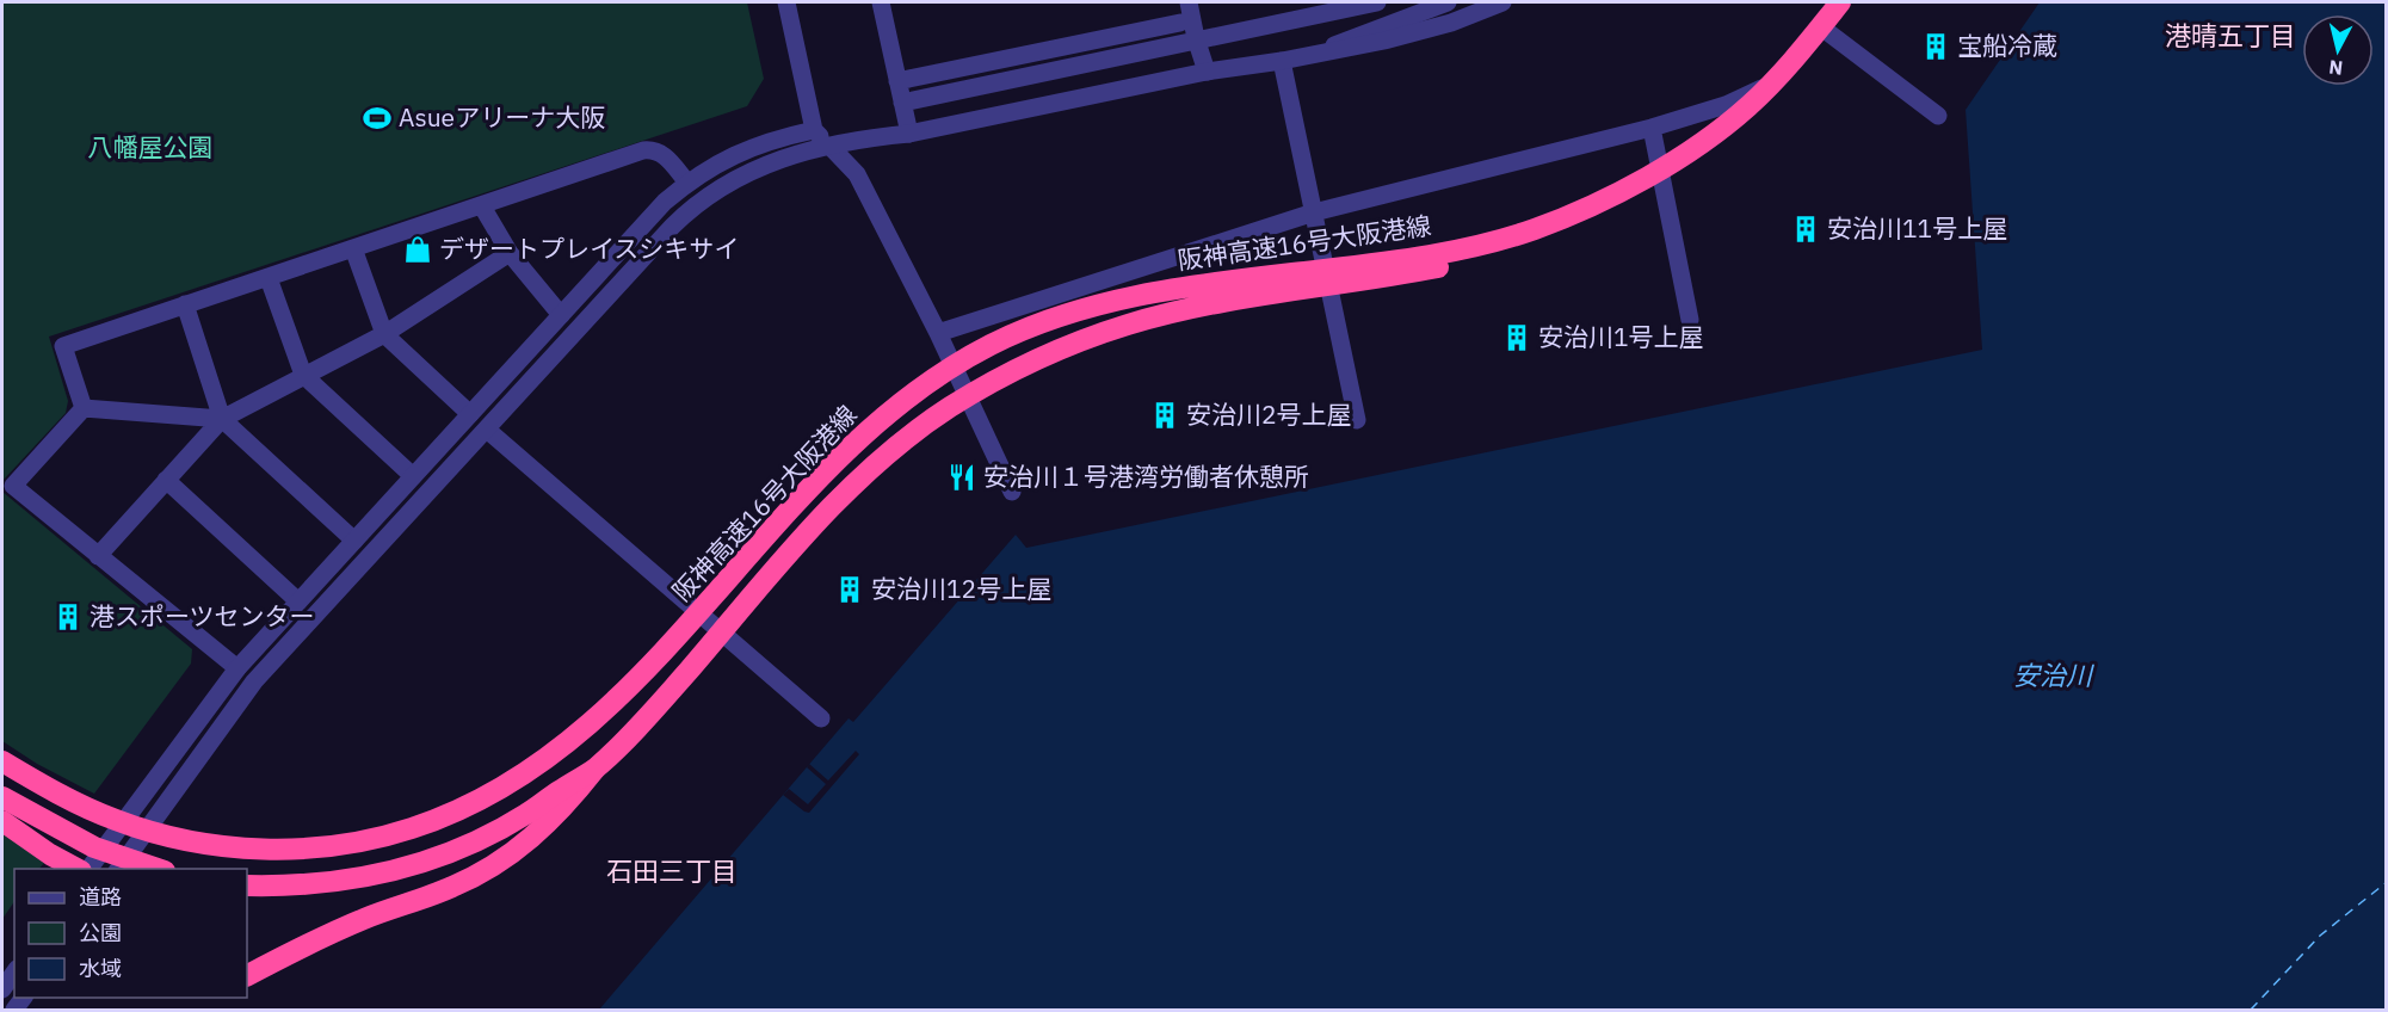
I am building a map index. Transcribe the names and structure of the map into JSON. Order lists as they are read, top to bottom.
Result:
{
  "streets": {
    "highway": ["阪神高速16号大阪港線"]
  },
  "districts": ["港晴五丁目", "石田三丁目"],
  "water": ["安治川"],
  "parks": ["八幡屋公園"],
  "places": {
    "building": [
      "宝船冷蔵",
      "安治川11号上屋",
      "安治川1号上屋",
      "安治川2号上屋",
      "安治川12号上屋",
      "港スポーツセンター"
    ],
    "sports": ["Asueアリーナ大阪"],
    "shop": ["デザートプレイスシキサイ"],
    "restaurant": ["安治川１号港湾労働者休憩所"]
  },
  "legend": ["道路", "公園", "水域"],
  "north": "bottom"
}
